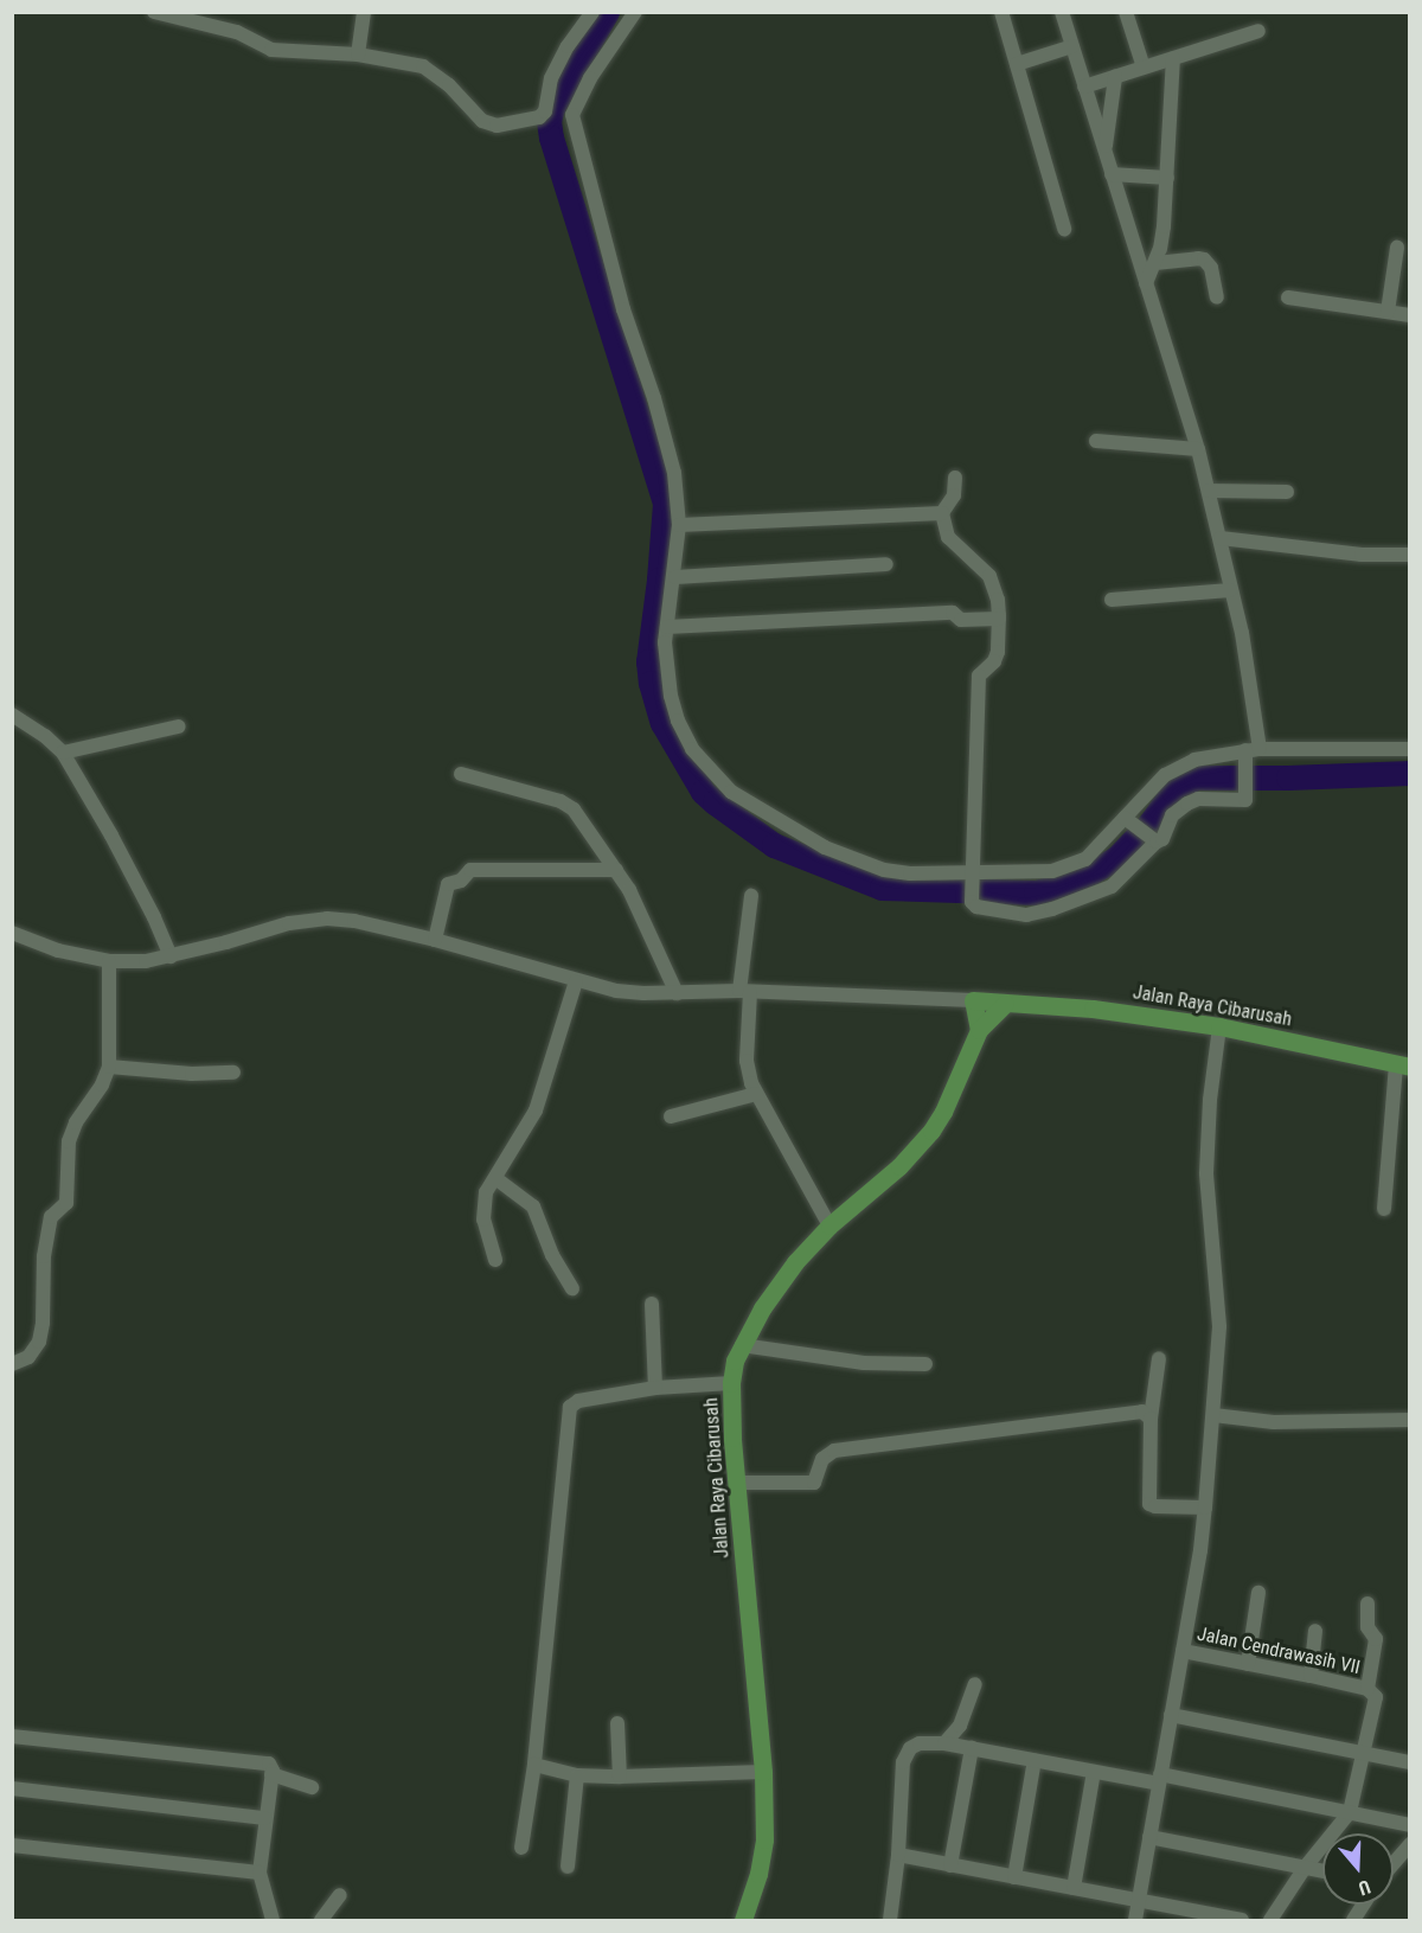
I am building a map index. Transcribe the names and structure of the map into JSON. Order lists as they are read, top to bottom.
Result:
{
  "streets": {
    "main road": ["Jalan Raya Cibarusah"],
    "street": ["Jalan Cendrawasih VII"]
  },
  "north": "bottom"
}
